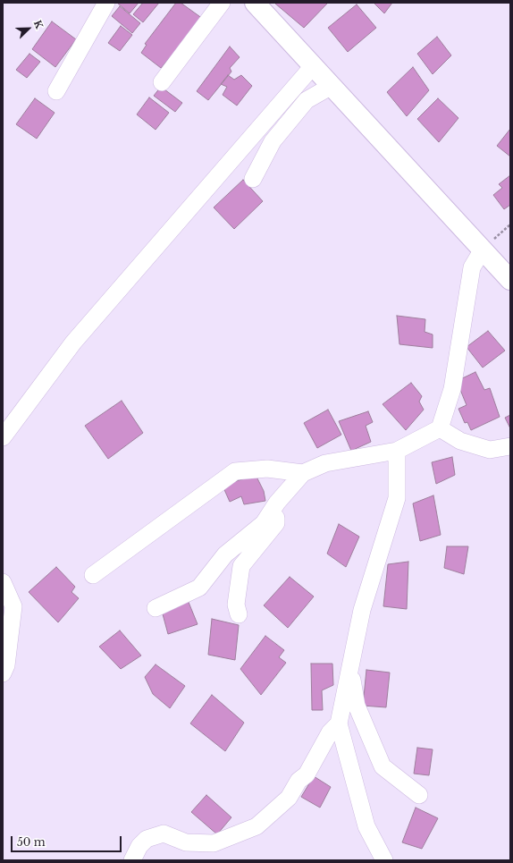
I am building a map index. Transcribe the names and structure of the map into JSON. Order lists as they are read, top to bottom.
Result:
{
  "scale_bar": "50 m",
  "north": "top right"
}
